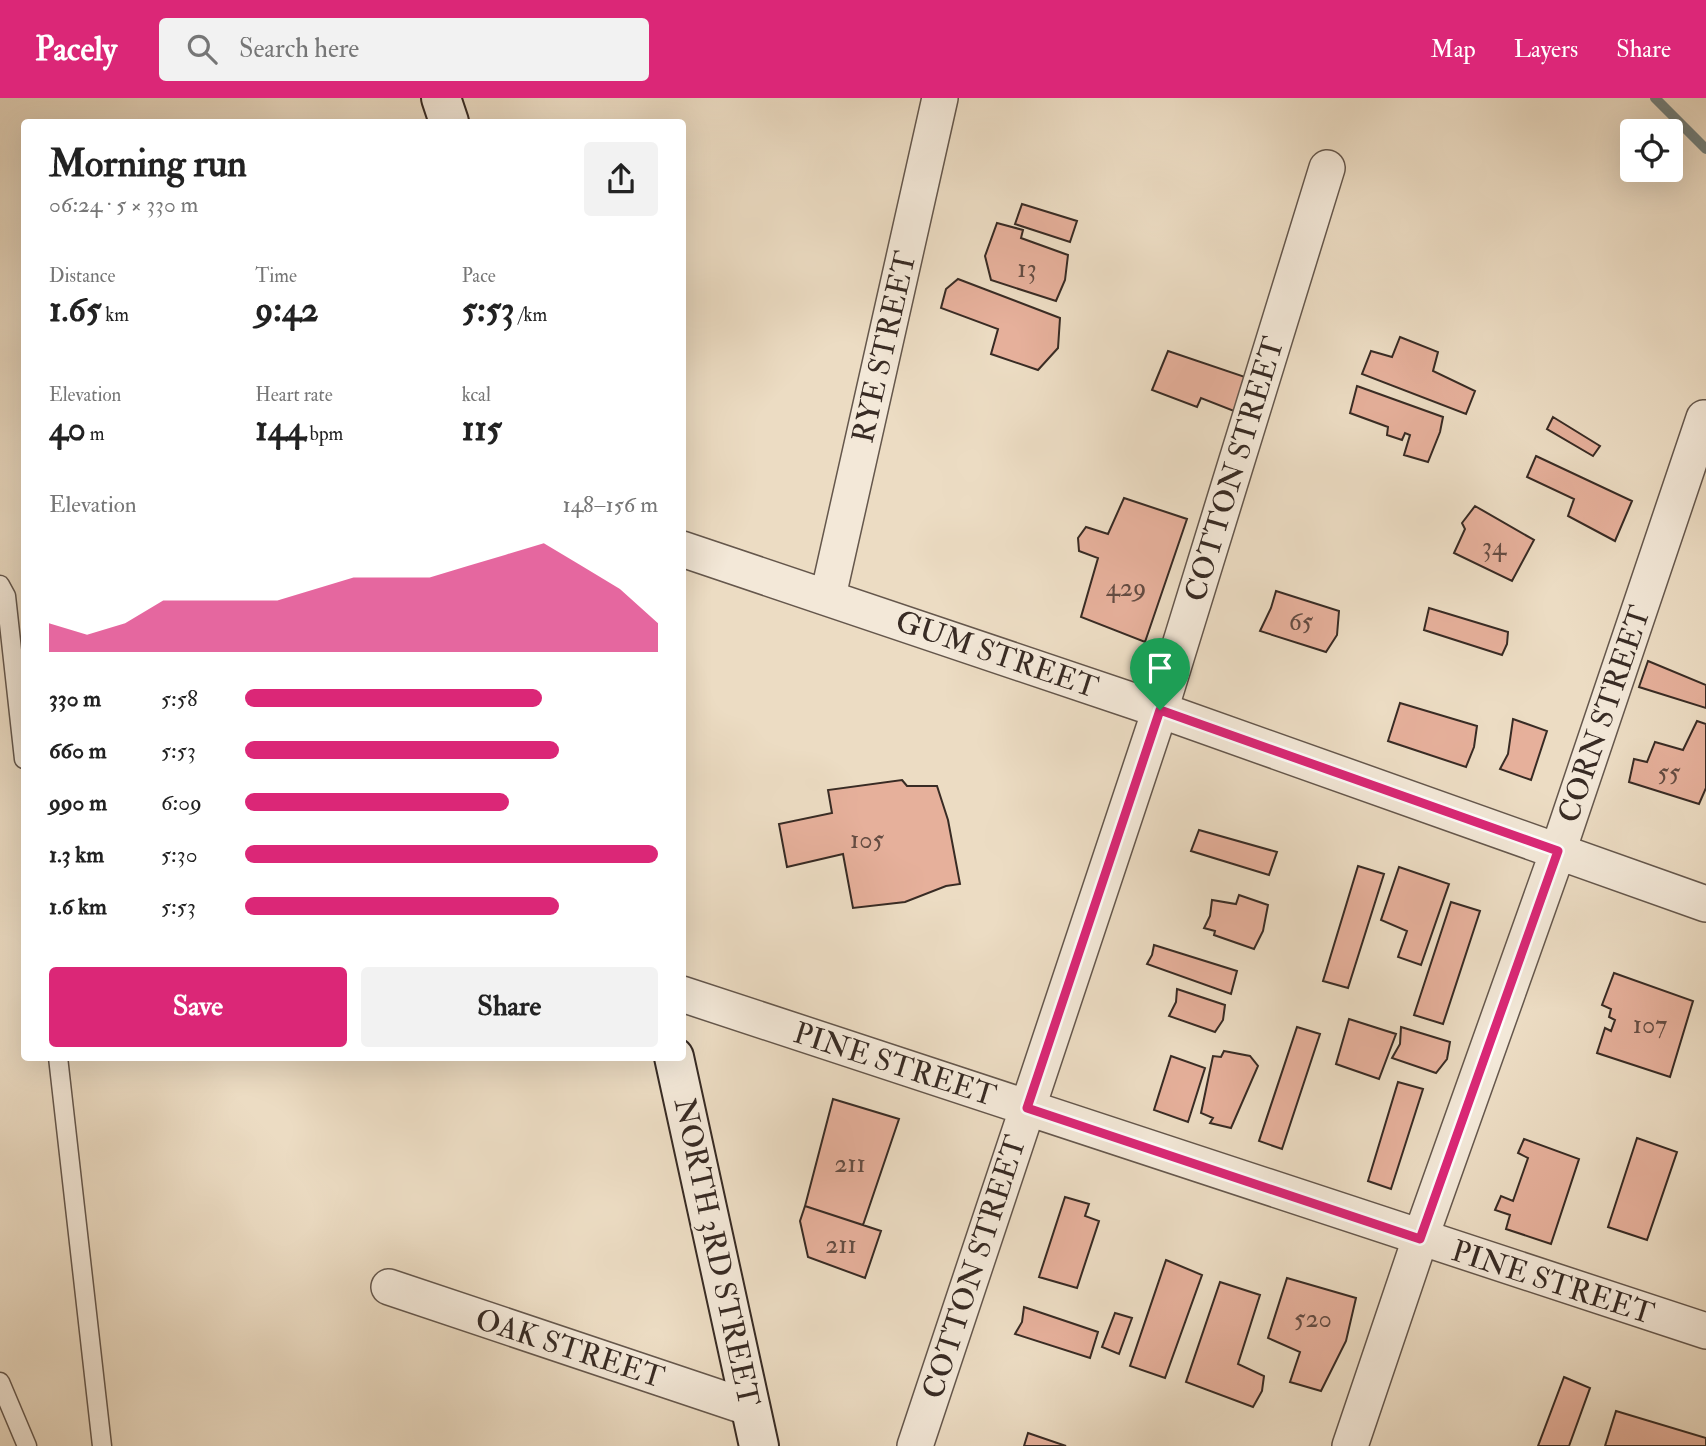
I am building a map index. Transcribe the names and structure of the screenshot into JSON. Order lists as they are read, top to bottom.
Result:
{
  "streets": {
    "main road": ["NORTH 3RD STREET"],
    "street": [
      "RYE STREET",
      "COTTON STREET",
      "GUM STREET",
      "CORN STREET",
      "PINE STREET",
      "OAK STREET"
    ]
  },
  "crossings": [
    ["RYE STREET", "GUM STREET"],
    ["COTTON STREET", "GUM STREET"],
    ["COTTON STREET", "PINE STREET"],
    ["GUM STREET", "CORN STREET"],
    ["CORN STREET", "PINE STREET"],
    ["NORTH 3RD STREET", "OAK STREET"]
  ],
  "house_numbers": [
    "13",
    "34",
    "429",
    "65",
    "55",
    "105",
    "107",
    "211",
    "211",
    "520"
  ],
  "page": {
    "header": "Pacely",
    "search": "Search here",
    "nav": ["Map", "Layers", "Share"],
    "heading": ["Morning run", "06:24 · 5 × 330 m"],
    "stats": [
      ["Distance", "1.65 km"],
      ["Time", "9:42"],
      ["Pace", "5:53 /km"],
      ["Elevation", "40 m"],
      ["Heart rate", "144 bpm"],
      ["kcal", "115"]
    ],
    "chart": ["Elevation", "148–156 m"],
    "list": [
      {
        "name": "330 m",
        "note": "5:58"
      },
      {
        "name": "660 m",
        "note": "5:53"
      },
      {
        "name": "990 m",
        "note": "6:09"
      },
      {
        "name": "1.3 km",
        "note": "5:30"
      },
      {
        "name": "1.6 km",
        "note": "5:53"
      }
    ],
    "buttons": ["Save", "Share"]
  }
}
